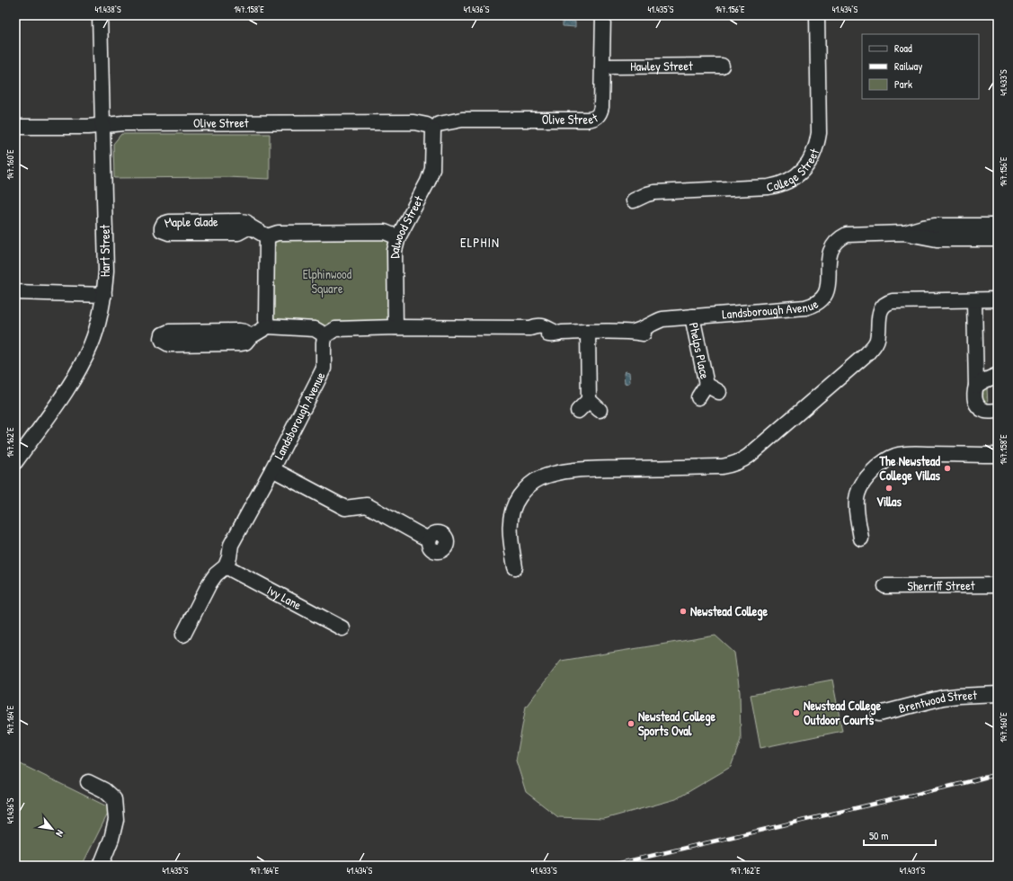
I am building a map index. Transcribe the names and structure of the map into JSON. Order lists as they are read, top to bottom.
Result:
{
  "streets": {
    "street": [
      "Hawley Street",
      "Olive Street",
      "College Street",
      "Maple Glade",
      "Dalwood Street",
      "Hart Street",
      "Landsborough Avenue",
      "Phelps Place",
      "Sherriff Street",
      "Ivy Lane",
      "Brentwood Street"
    ]
  },
  "crossings": [
    ["Hawley Street", "Olive Street"],
    ["Olive Street", "Dalwood Street"],
    ["Olive Street", "Hart Street"],
    ["Dalwood Street", "Landsborough Avenue"],
    ["Landsborough Avenue", "Phelps Place"],
    ["Landsborough Avenue", "Ivy Lane"]
  ],
  "districts": ["ELPHIN"],
  "parks": ["Elphinwood Square"],
  "places": [
    "The Newstead College Villas",
    "Villas",
    "Newstead College",
    "Newstead College Outdoor Courts",
    "Newstead College Sports Oval"
  ],
  "legend": ["Road", "Railway", "Park"],
  "scale_bar": "50 m",
  "north": "bottom right",
  "coordinates": [
    "41.438°S",
    "147.158°E",
    "41.436°S",
    "41.435°S",
    "147.156°E",
    "41.434°S",
    "41.433°S",
    "147.160°E",
    "147.162°E",
    "147.164°E",
    "41.431°S"
  ]
}
